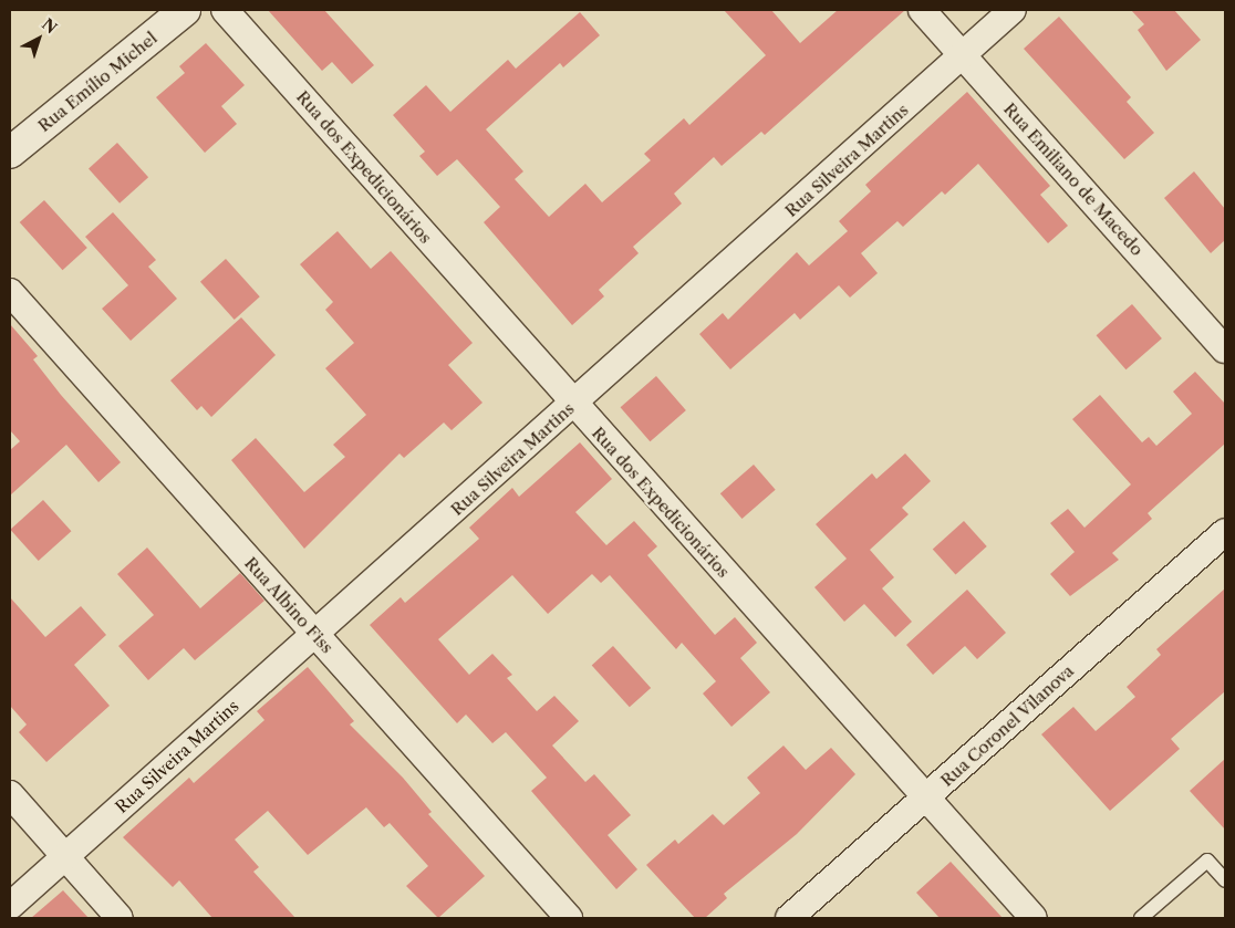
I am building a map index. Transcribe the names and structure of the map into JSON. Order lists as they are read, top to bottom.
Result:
{
  "streets": {
    "street": [
      "Rua Emílio Michel",
      "Rua Silveira Martins",
      "Rua dos Expedicionários",
      "Rua Emiliano de Macedo",
      "Rua Albino Fiss",
      "Rua Coronel Vilanova"
    ]
  },
  "crossings": [
    ["Rua Silveira Martins", "Rua dos Expedicionários"],
    ["Rua Silveira Martins", "Rua Emiliano de Macedo"],
    ["Rua Silveira Martins", "Rua Albino Fiss"],
    ["Rua dos Expedicionários", "Rua Coronel Vilanova"]
  ],
  "north": "top right"
}
